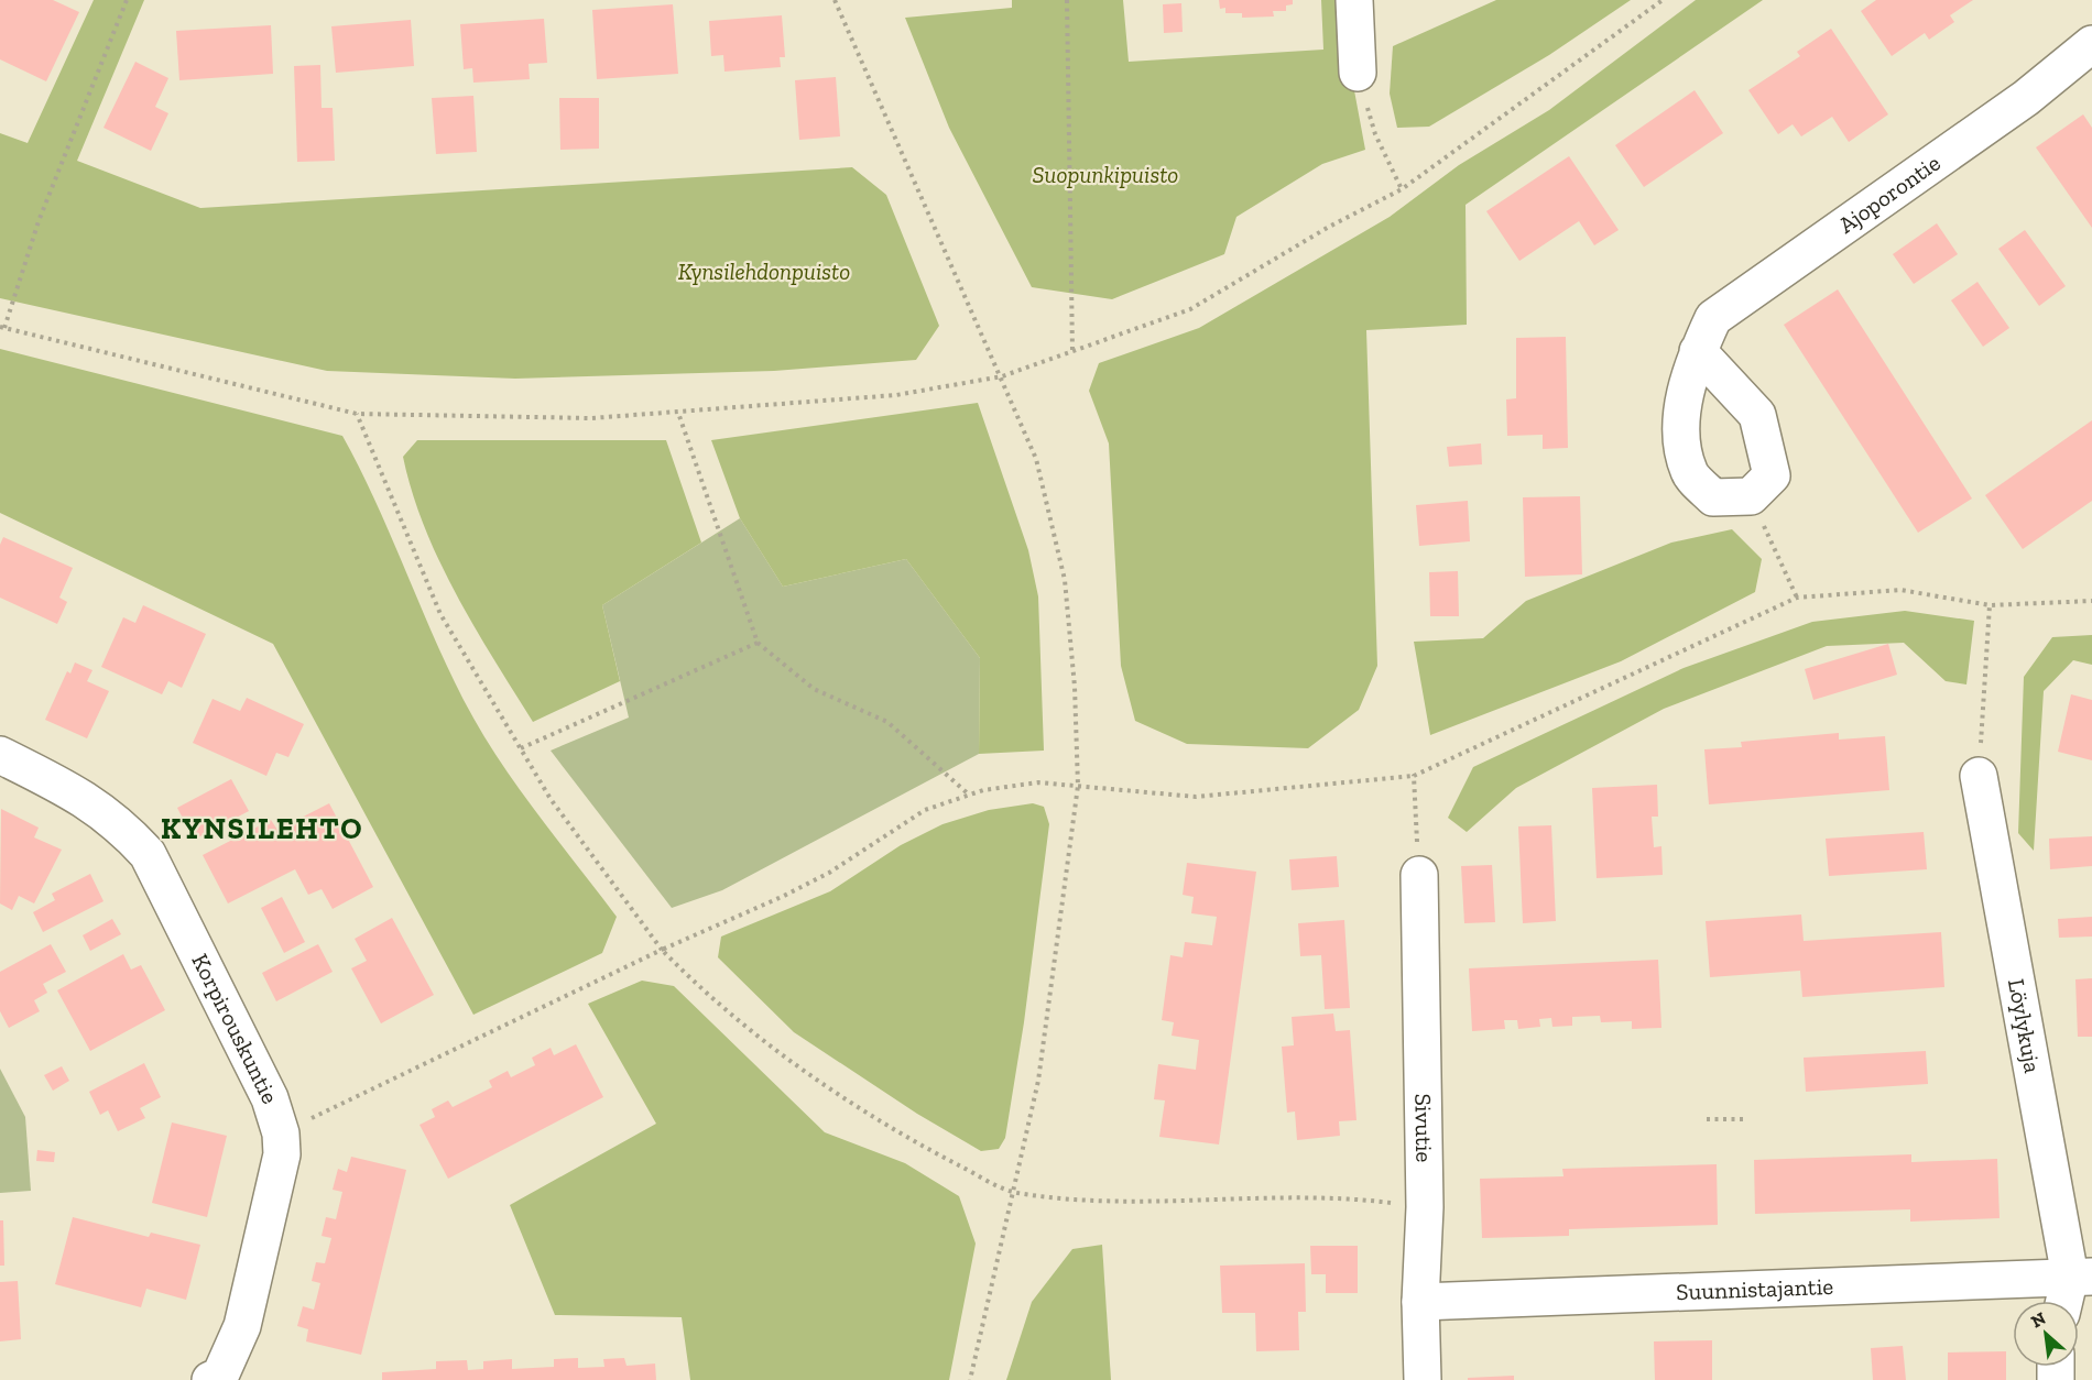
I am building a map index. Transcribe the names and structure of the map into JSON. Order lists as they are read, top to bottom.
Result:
{
  "streets": {
    "street": [
      "Ajoporontie",
      "Löylykuja",
      "Korpirouskuntie",
      "Sivutie",
      "Suunnistajantie"
    ]
  },
  "crossings": [
    ["Löylykuja", "Suunnistajantie"],
    ["Sivutie", "Suunnistajantie"]
  ],
  "districts": ["KYNSILEHTO"],
  "parks": ["Suopunkipuisto", "Kynsilehdonpuisto"],
  "north": "top left"
}
